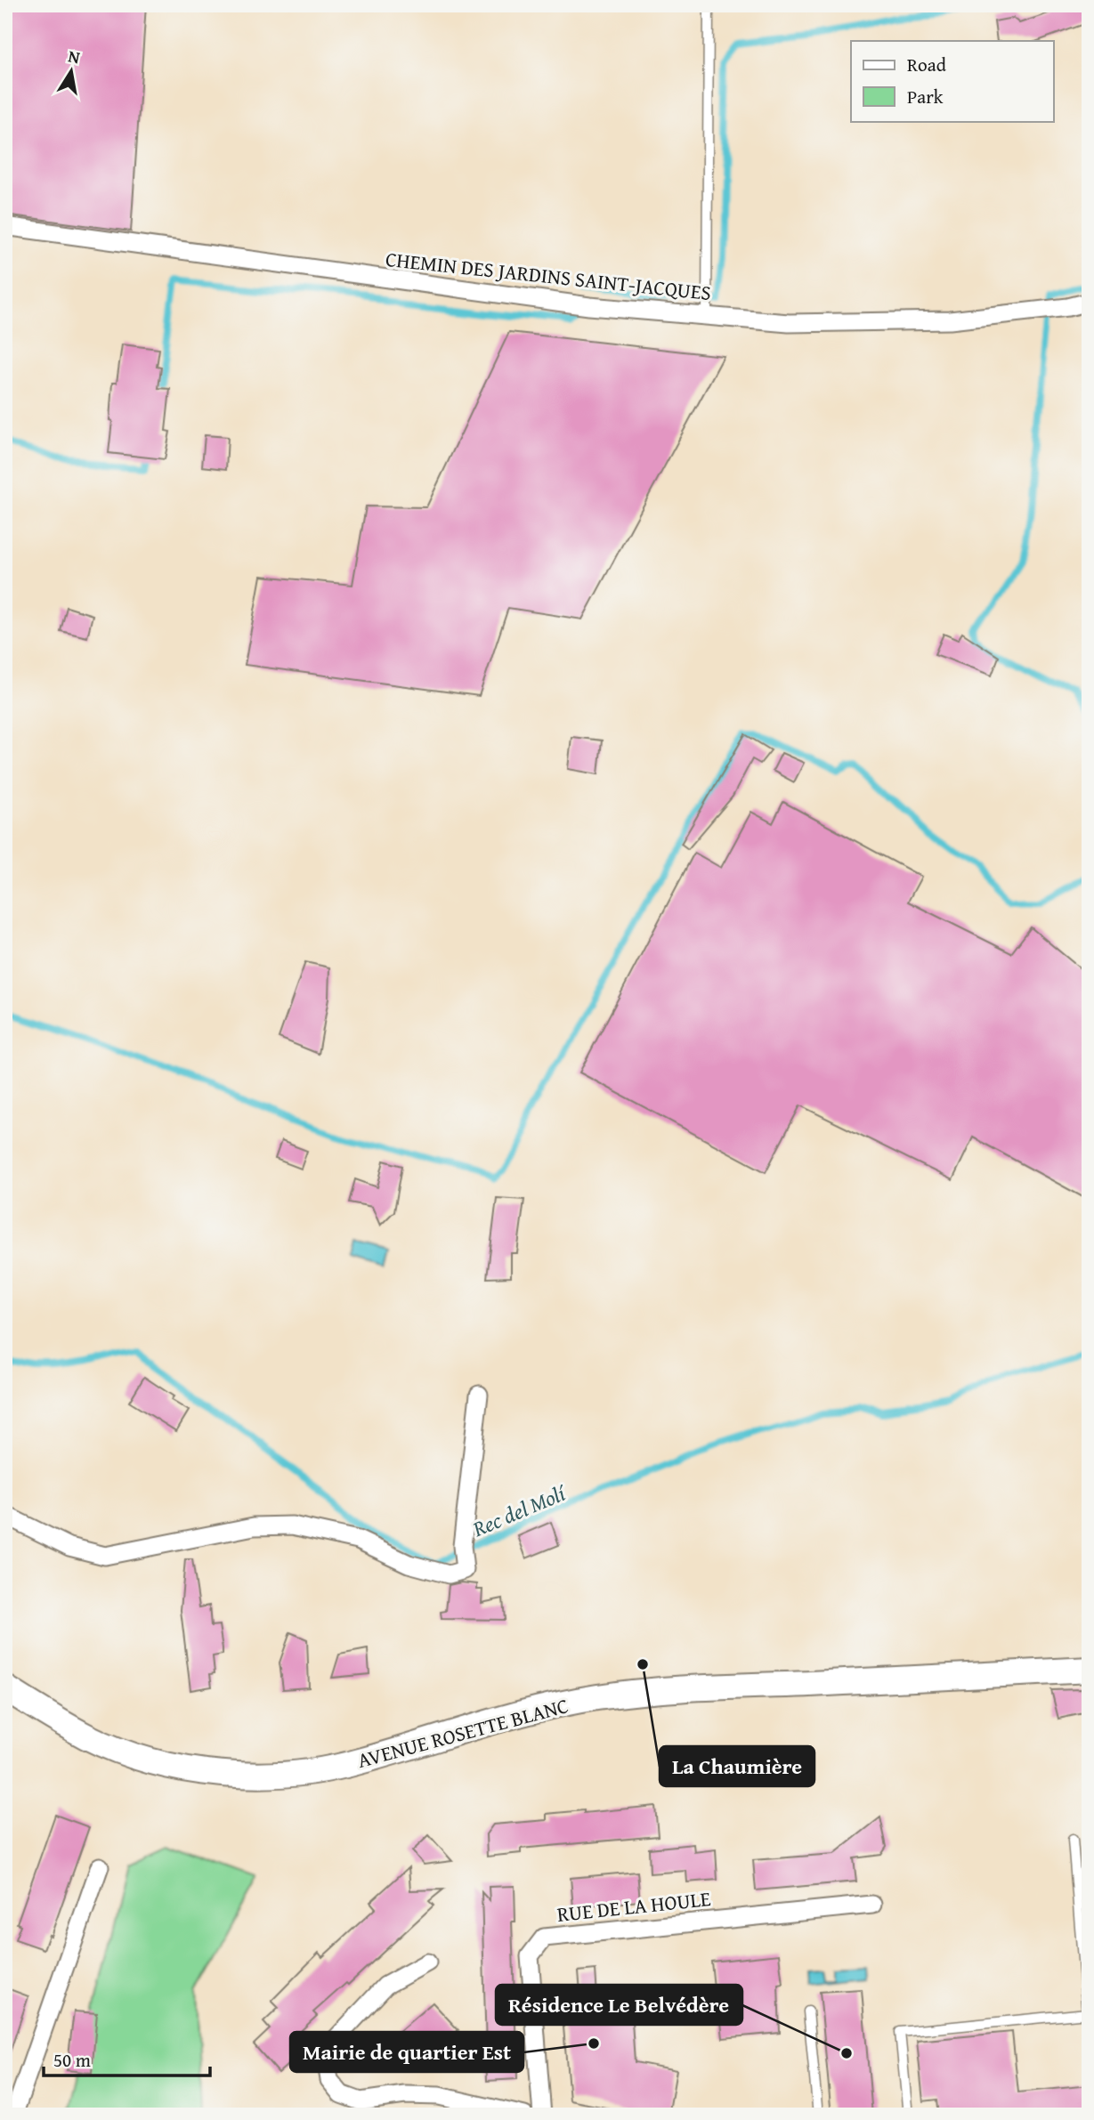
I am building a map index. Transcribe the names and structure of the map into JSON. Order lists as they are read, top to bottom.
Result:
{
  "streets": {
    "main road": ["AVENUE ROSETTE BLANC"],
    "street": ["CHEMIN DES JARDINS SAINT-JACQUES", "RUE DE LA HOULE"]
  },
  "water": ["Rec del Molí"],
  "places": ["La Chaumière", "Mairie de quartier Est", "Résidence Le Belvédère"],
  "legend": ["Road", "Park"],
  "scale_bar": "50 m",
  "north": "top"
}
